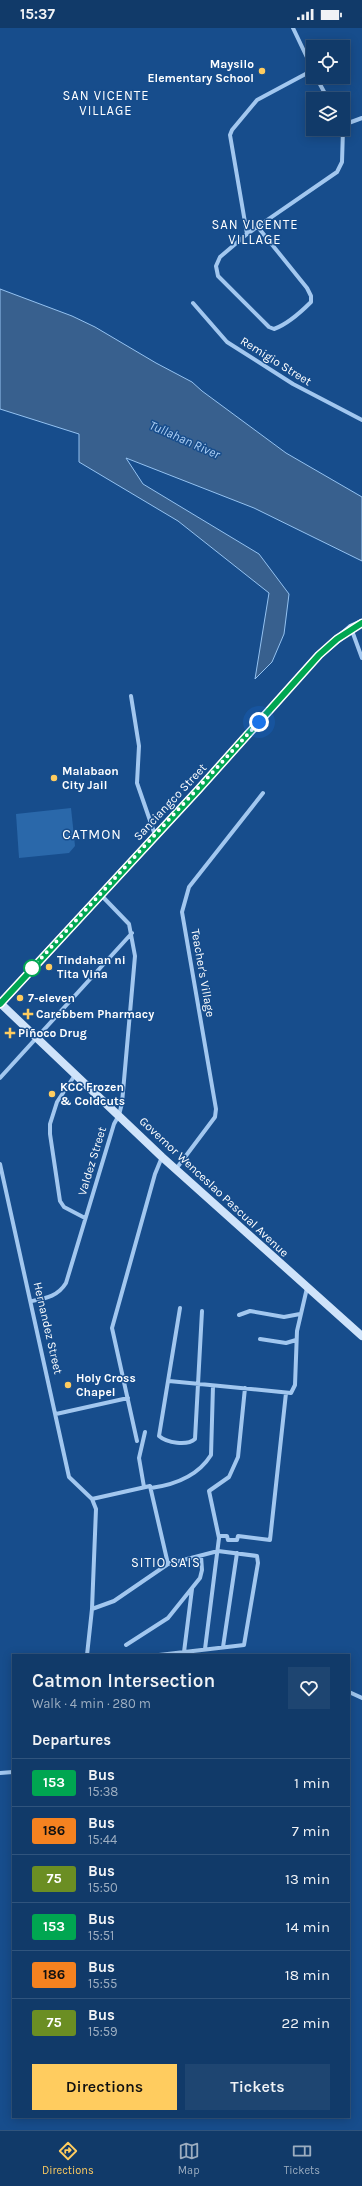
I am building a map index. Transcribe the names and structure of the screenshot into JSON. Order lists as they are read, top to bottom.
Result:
{
  "streets": {
    "main road": ["Sanciangco Street", "Governor Wenceslao Pascual Avenue"],
    "street": [
      "Remigio Street",
      "Teacher's Village",
      "Valdez Street",
      "Hernandez Street"
    ]
  },
  "crossings": [
    ["Sanciangco Street", "Valdez Street"],
    ["Sanciangco Street", "Governor Wenceslao Pascual Avenue"],
    ["Teacher's Village", "Governor Wenceslao Pascual Avenue"],
    ["Valdez Street", "Governor Wenceslao Pascual Avenue"],
    ["Valdez Street", "Hernandez Street"]
  ],
  "districts": [
    "SAN VICENTE VILLAGE",
    "SAN VICENTE VILLAGE",
    "CATMON",
    "SITIO SAIS"
  ],
  "water": ["Tullahan River"],
  "places": {
    "other": [
      "Maysilo Elementary School",
      "Malabaon City Jail",
      "Tindahan ni Tita Vina",
      "7-eleven",
      "KCC Frozen & Coldcuts",
      "Holy Cross Chapel"
    ],
    "health": ["Carebbem Pharmacy", "Piñoco Drug"]
  },
  "lines": ["bus line 153"],
  "page": {
    "status": "15:37",
    "heading": [
      ["Catmon Intersection", "Walk · 4 min · 280 m"],
      "Departures"
    ],
    "list": [
      {
        "mark": "153",
        "name": "Bus",
        "note": "15:38",
        "value": "1 min"
      },
      {
        "mark": "186",
        "name": "Bus",
        "note": "15:44",
        "value": "7 min"
      },
      {
        "mark": "75",
        "name": "Bus",
        "note": "15:50",
        "value": "13 min"
      },
      {
        "mark": "153",
        "name": "Bus",
        "note": "15:51",
        "value": "14 min"
      },
      {
        "mark": "186",
        "name": "Bus",
        "note": "15:55",
        "value": "18 min"
      },
      {
        "mark": "75",
        "name": "Bus",
        "note": "15:59",
        "value": "22 min"
      }
    ],
    "buttons": ["Directions", "Tickets"],
    "tabs": ["Directions", "Map", "Tickets"]
  }
}
